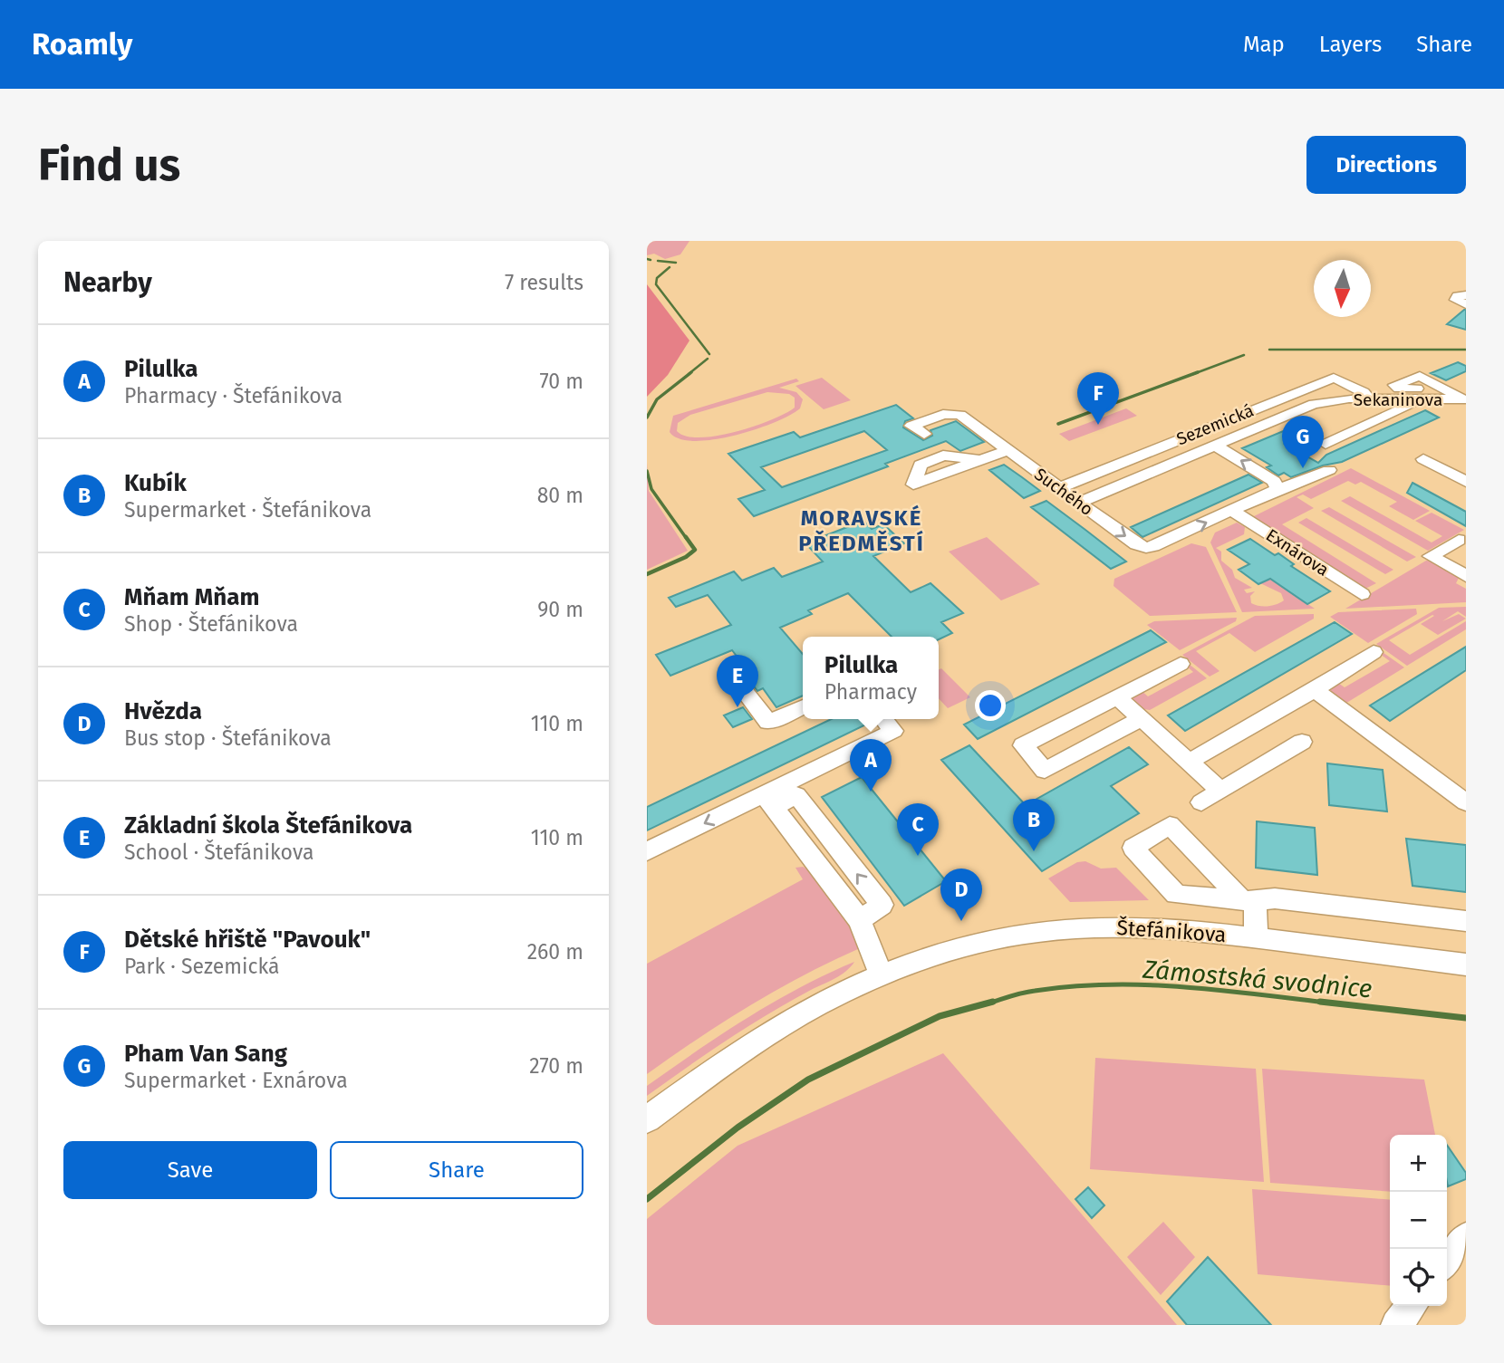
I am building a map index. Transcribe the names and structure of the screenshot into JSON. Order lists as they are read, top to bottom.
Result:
{
  "streets": {
    "street": [
      "Sekaninova",
      "Sezemická",
      "Suchého",
      "Exnárova",
      "Štefánikova"
    ]
  },
  "crossings": [
    ["Sekaninova", "Sezemická"],
    ["Sezemická", "Suchého"],
    ["Suchého", "Exnárova"]
  ],
  "districts": ["MORAVSKÉ PŘEDMĚSTÍ"],
  "water": ["Zámostská svodnice"],
  "north": "bottom",
  "page": {
    "header": "Roamly",
    "nav": ["Map", "Layers", "Share"],
    "buttons": [
      "Directions",
      ["Save", "Share"]
    ],
    "title": "Find us",
    "heading": ["Nearby", "7 results"],
    "list": [
      {
        "mark": "A",
        "name": "Pilulka",
        "note": "Pharmacy · Štefánikova",
        "value": "70 m"
      },
      {
        "mark": "B",
        "name": "Kubík",
        "note": "Supermarket · Štefánikova",
        "value": "80 m"
      },
      {
        "mark": "C",
        "name": "Mňam Mňam",
        "note": "Shop · Štefánikova",
        "value": "90 m"
      },
      {
        "mark": "D",
        "name": "Hvězda",
        "note": "Bus stop · Štefánikova",
        "value": "110 m"
      },
      {
        "mark": "E",
        "name": "Základní škola Štefánikova",
        "note": "School · Štefánikova",
        "value": "110 m"
      },
      {
        "mark": "F",
        "name": "Dětské hřiště \"Pavouk\"",
        "note": "Park · Sezemická",
        "value": "260 m"
      },
      {
        "mark": "G",
        "name": "Pham Van Sang",
        "note": "Supermarket · Exnárova",
        "value": "270 m"
      }
    ],
    "pins": [
      "F",
      "G",
      "E",
      "A",
      "B",
      "C",
      "D"
    ],
    "popup": ["Pilulka", "Pharmacy"],
    "map_buttons": ["+", "−"]
  }
}
